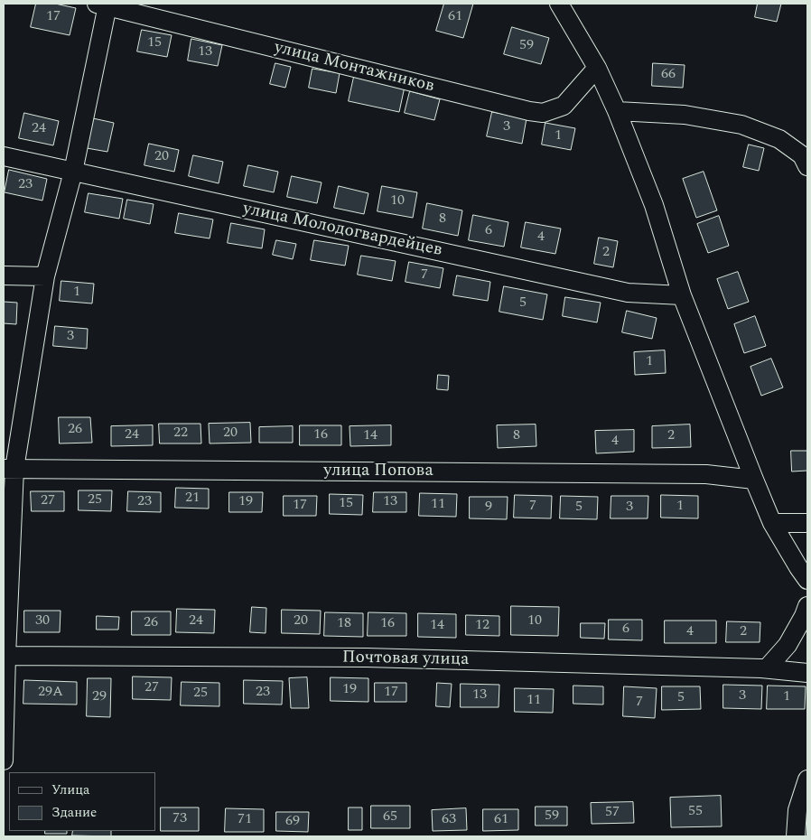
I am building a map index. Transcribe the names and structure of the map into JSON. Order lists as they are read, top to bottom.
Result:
{
  "streets": {
    "street": [
      "улица Монтажников",
      "улица Молодогвардейцев",
      "улица Попова",
      "Почтовая улица"
    ]
  },
  "house_numbers": [
    "17",
    "61",
    "15",
    "59",
    "13",
    "66",
    "3",
    "24",
    "1",
    "20",
    "23",
    "10",
    "8",
    "6",
    "4",
    "2",
    "7",
    "1",
    "5",
    "3",
    "1",
    "26",
    "22",
    "20",
    "24",
    "16",
    "14",
    "8",
    "2",
    "4",
    "21",
    "25",
    "27",
    "23",
    "19",
    "13",
    "15",
    "11",
    "17",
    "7",
    "1",
    "9",
    "5",
    "3",
    "30",
    "24",
    "20",
    "10",
    "26",
    "18",
    "16",
    "14",
    "12",
    "6",
    "4",
    "2",
    "27",
    "19",
    "29А",
    "23",
    "17",
    "25",
    "13",
    "3",
    "29",
    "1",
    "5",
    "11",
    "7",
    "55",
    "57",
    "59",
    "65",
    "73",
    "71",
    "63",
    "61",
    "69"
  ],
  "legend": ["Улица", "Здание"]
}
